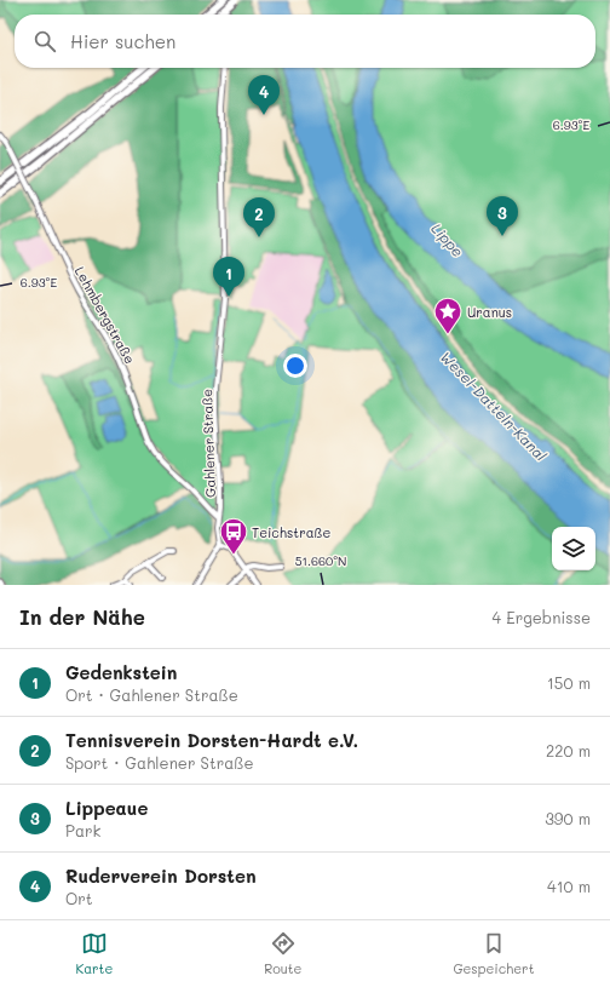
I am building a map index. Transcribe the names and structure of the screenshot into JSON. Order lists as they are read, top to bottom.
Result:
{
  "streets": {
    "street": ["Lehmbergstraße", "Gahlener Straße"]
  },
  "crossings": [
    ["Lehmbergstraße", "Gahlener Straße"]
  ],
  "water": ["Lippe", "Wesel-Datteln-Kanal"],
  "places": {
    "place": ["Uranus"],
    "bus stop": ["Teichstraße"]
  },
  "page": {
    "search": "Hier suchen",
    "pins": [
      "4",
      "3",
      "2",
      "1"
    ],
    "heading": ["In der Nähe", "4 Ergebnisse"],
    "list": [
      {
        "mark": "1",
        "name": "Gedenkstein",
        "note": "Ort · Gahlener Straße",
        "value": "150 m"
      },
      {
        "mark": "2",
        "name": "Tennisverein Dorsten-Hardt e.V.",
        "note": "Sport · Gahlener Straße",
        "value": "220 m"
      },
      {
        "mark": "3",
        "name": "Lippeaue",
        "note": "Park",
        "value": "390 m"
      },
      {
        "mark": "4",
        "name": "Ruderverein Dorsten",
        "note": "Ort",
        "value": "410 m"
      }
    ],
    "nav": ["Karte", "Route", "Gespeichert"]
  },
  "coordinates": ["6.93°E", "51.660°N"]
}
